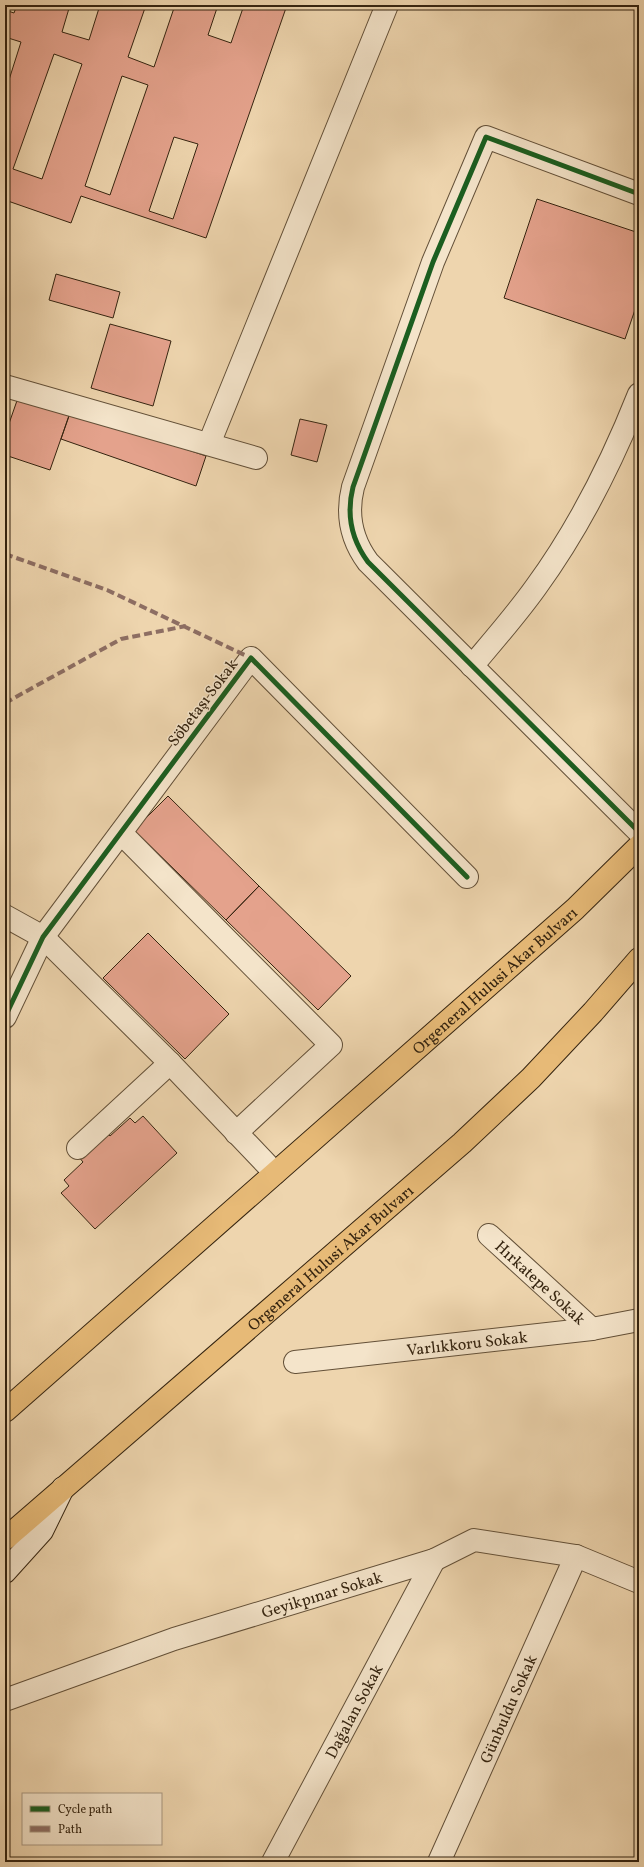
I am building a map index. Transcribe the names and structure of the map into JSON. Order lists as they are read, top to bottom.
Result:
{
  "streets": {
    "main road": ["Orgeneral Hulusi Akar Bulvarı"],
    "street": [
      "Söbetaşı Sokak",
      "Hırkatepe Sokak",
      "Varlıkkoru Sokak",
      "Geyikpınar Sokak",
      "Günbuldu Sokak",
      "Dağalan Sokak"
    ]
  },
  "crossings": [
    ["Hırkatepe Sokak", "Varlıkkoru Sokak"],
    ["Geyikpınar Sokak", "Günbuldu Sokak"],
    ["Geyikpınar Sokak", "Dağalan Sokak"]
  ],
  "legend": ["Cycle path", "Path"]
}
